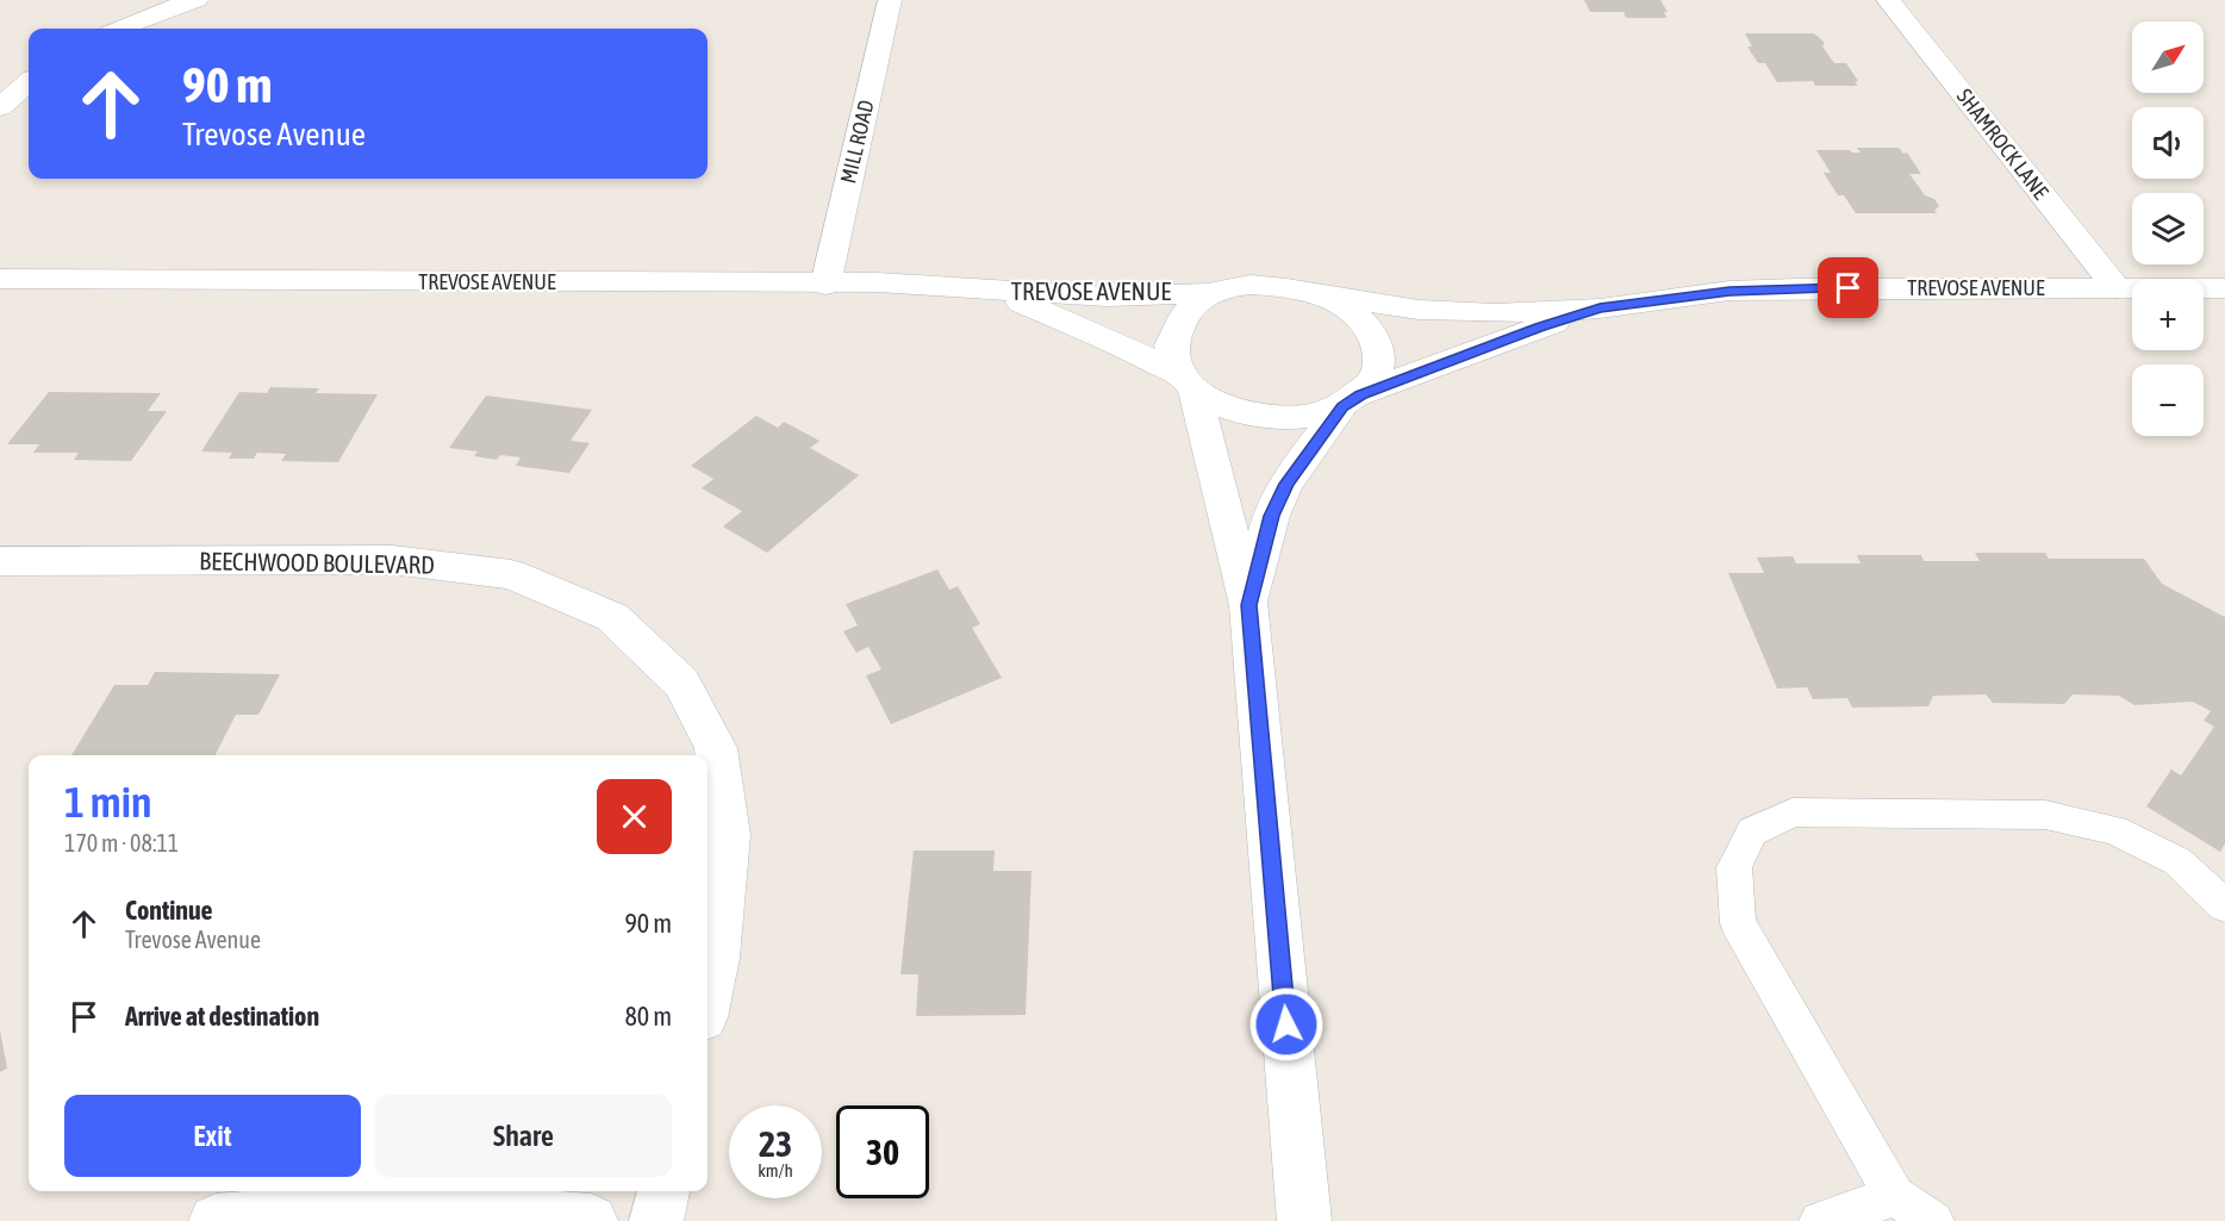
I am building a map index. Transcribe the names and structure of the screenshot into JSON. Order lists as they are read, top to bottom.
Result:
{
  "streets": {
    "street": [
      "MILL ROAD",
      "SHAMROCK LANE",
      "TREVOSE AVENUE",
      "BEECHWOOD BOULEVARD"
    ]
  },
  "crossings": [
    ["MILL ROAD", "TREVOSE AVENUE"],
    ["SHAMROCK LANE", "TREVOSE AVENUE"]
  ],
  "north": "top right",
  "page": {
    "map_buttons": ["+", "−"],
    "turn": ["90 m", "Trevose Avenue"],
    "heading": ["1 min", "170 m · 08:11"],
    "list": [
      {
        "name": "Continue",
        "note": "Trevose Avenue",
        "value": "90 m"
      },
      {
        "name": "Arrive at destination",
        "value": "80 m"
      }
    ],
    "buttons": ["Exit", "Share"],
    "speed": "23 km/h",
    "limit": "30"
  }
}
